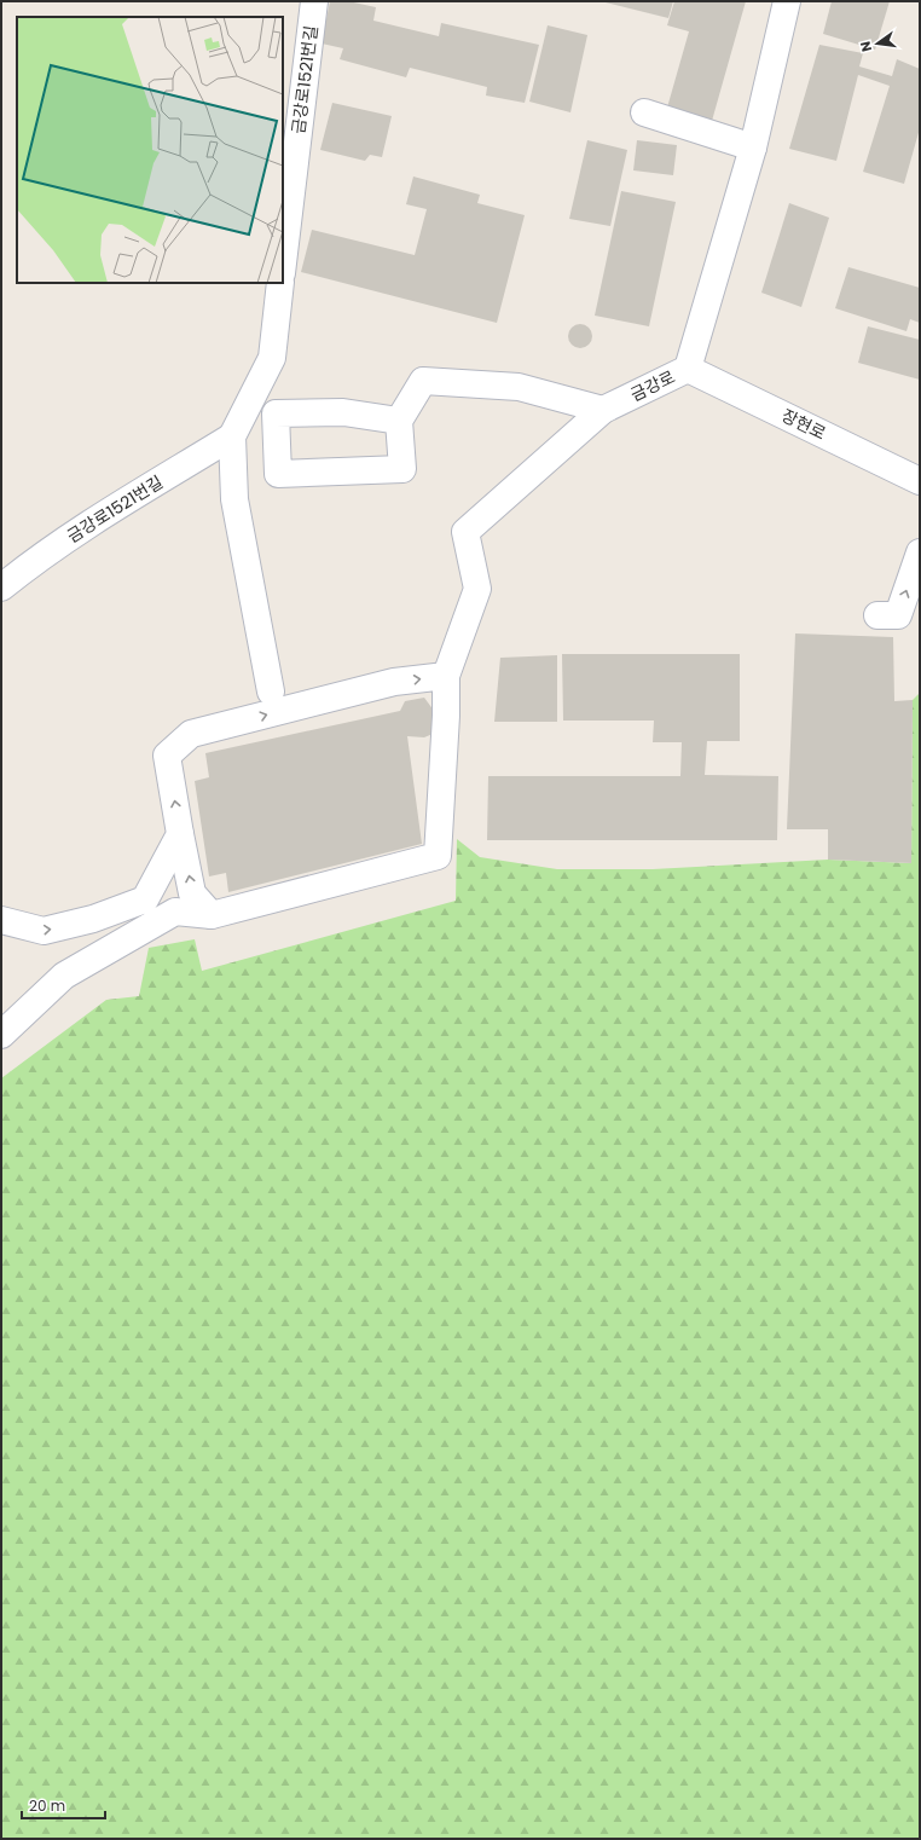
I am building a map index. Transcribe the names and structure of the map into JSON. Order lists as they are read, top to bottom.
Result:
{
  "streets": {
    "street": ["금강로1521번길", "금강로", "장현로"]
  },
  "crossings": [
    ["금강로", "장현로"]
  ],
  "scale_bar": "20 m",
  "north": "left"
}
